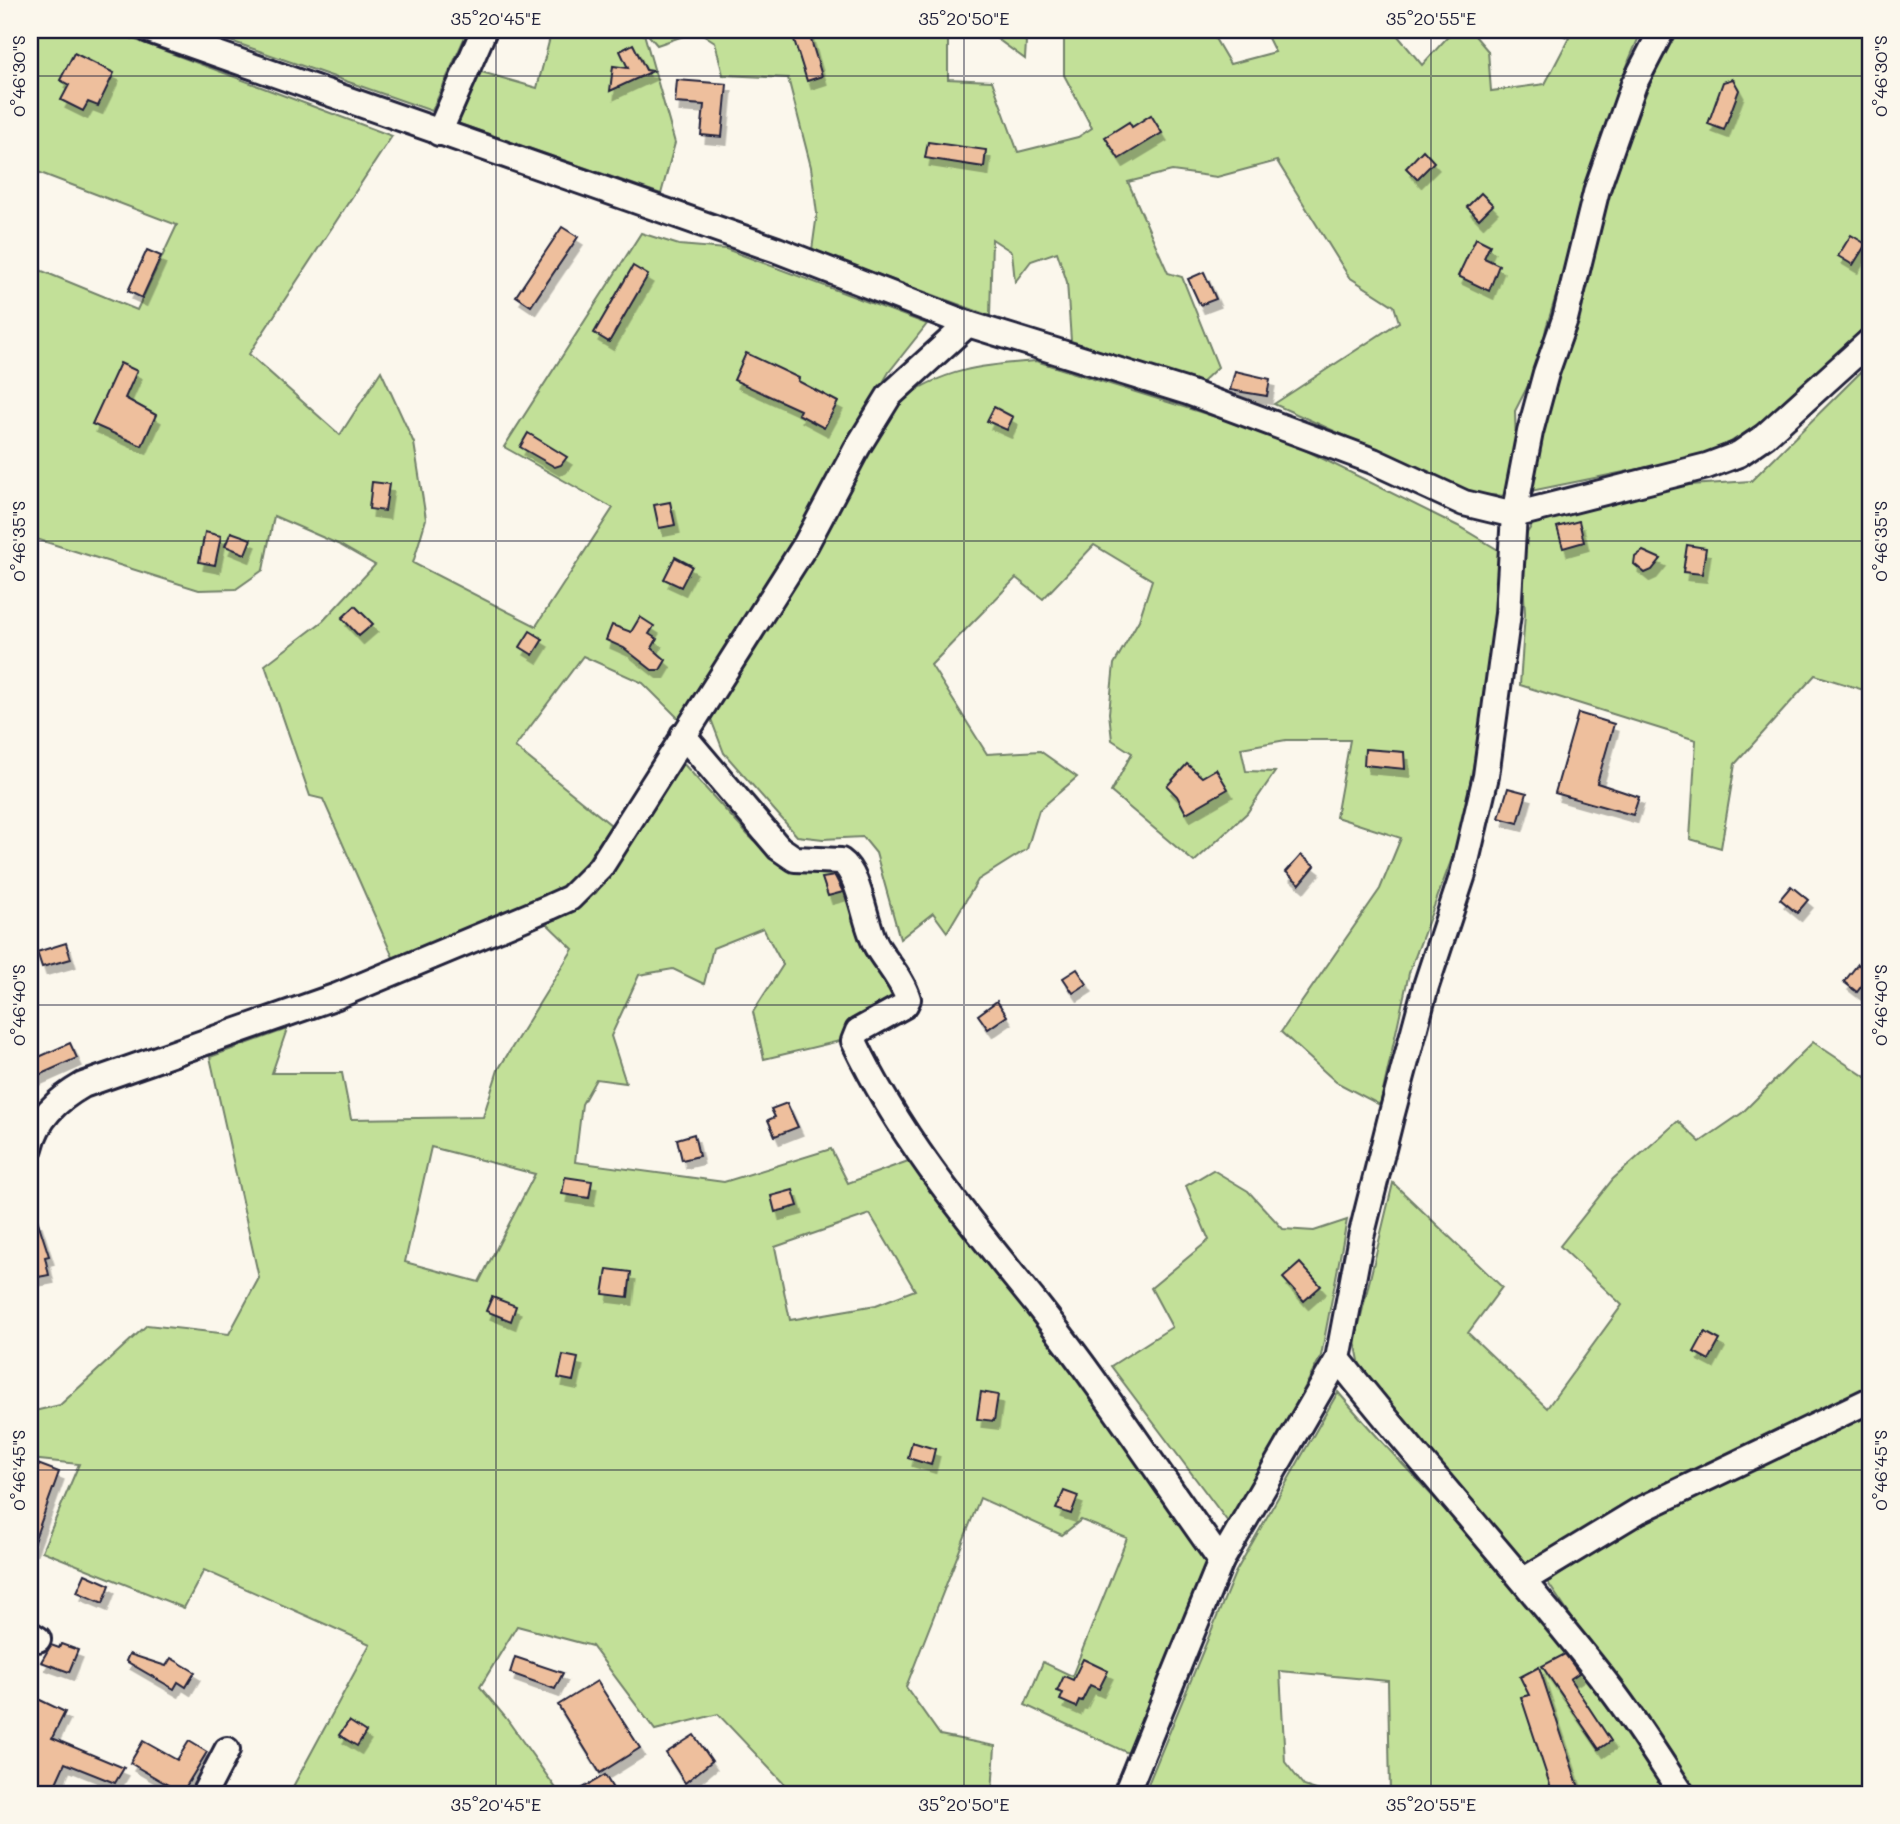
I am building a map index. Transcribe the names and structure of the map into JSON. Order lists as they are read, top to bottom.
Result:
{
  "coordinates": [
    "35°20'45\"E",
    "35°20'50\"E",
    "35°20'55\"E",
    "0°46'30\"S",
    "0°46'35\"S",
    "0°46'40\"S",
    "0°46'45\"S"
  ]
}
